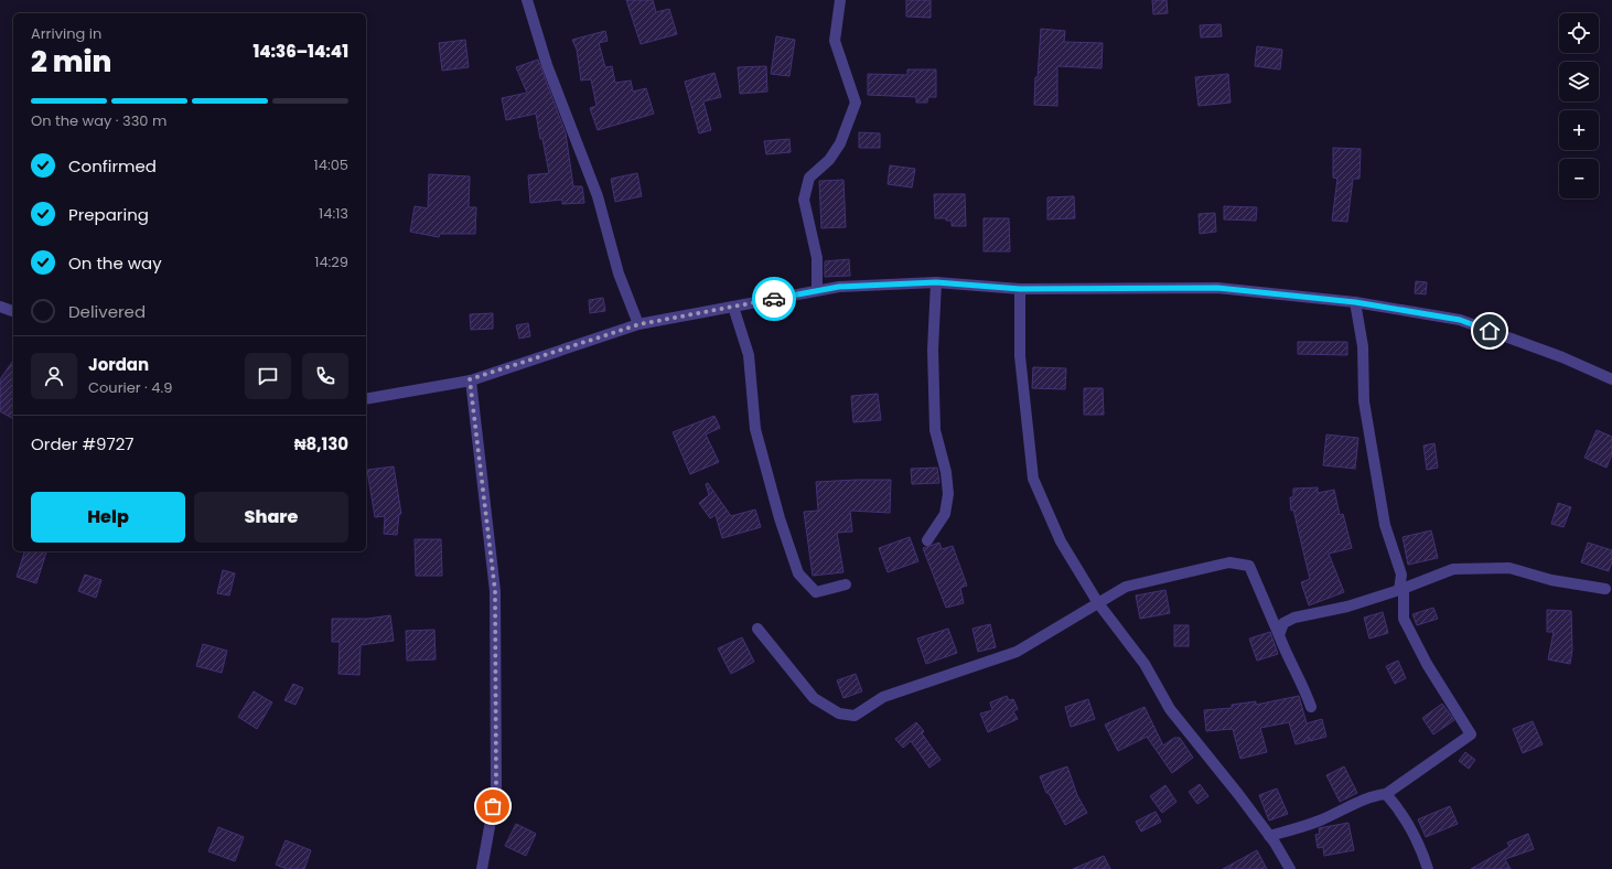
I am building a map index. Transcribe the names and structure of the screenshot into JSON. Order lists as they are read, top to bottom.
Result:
{
  "page": {
    "map_buttons": ["+", "−"],
    "heading": ["2 min", "Arriving in", "14:36–14:41"],
    "panel": [
      "Jordan",
      "Courier · 4.9",
      "Order #9727",
      "₦8,130"
    ],
    "bar": "On the way · 330 m",
    "list": [
      ["Confirmed", "14:05"],
      ["Preparing", "14:13"],
      ["On the way", "14:29"],
      "Delivered"
    ],
    "buttons": ["Help", "Share"]
  }
}
